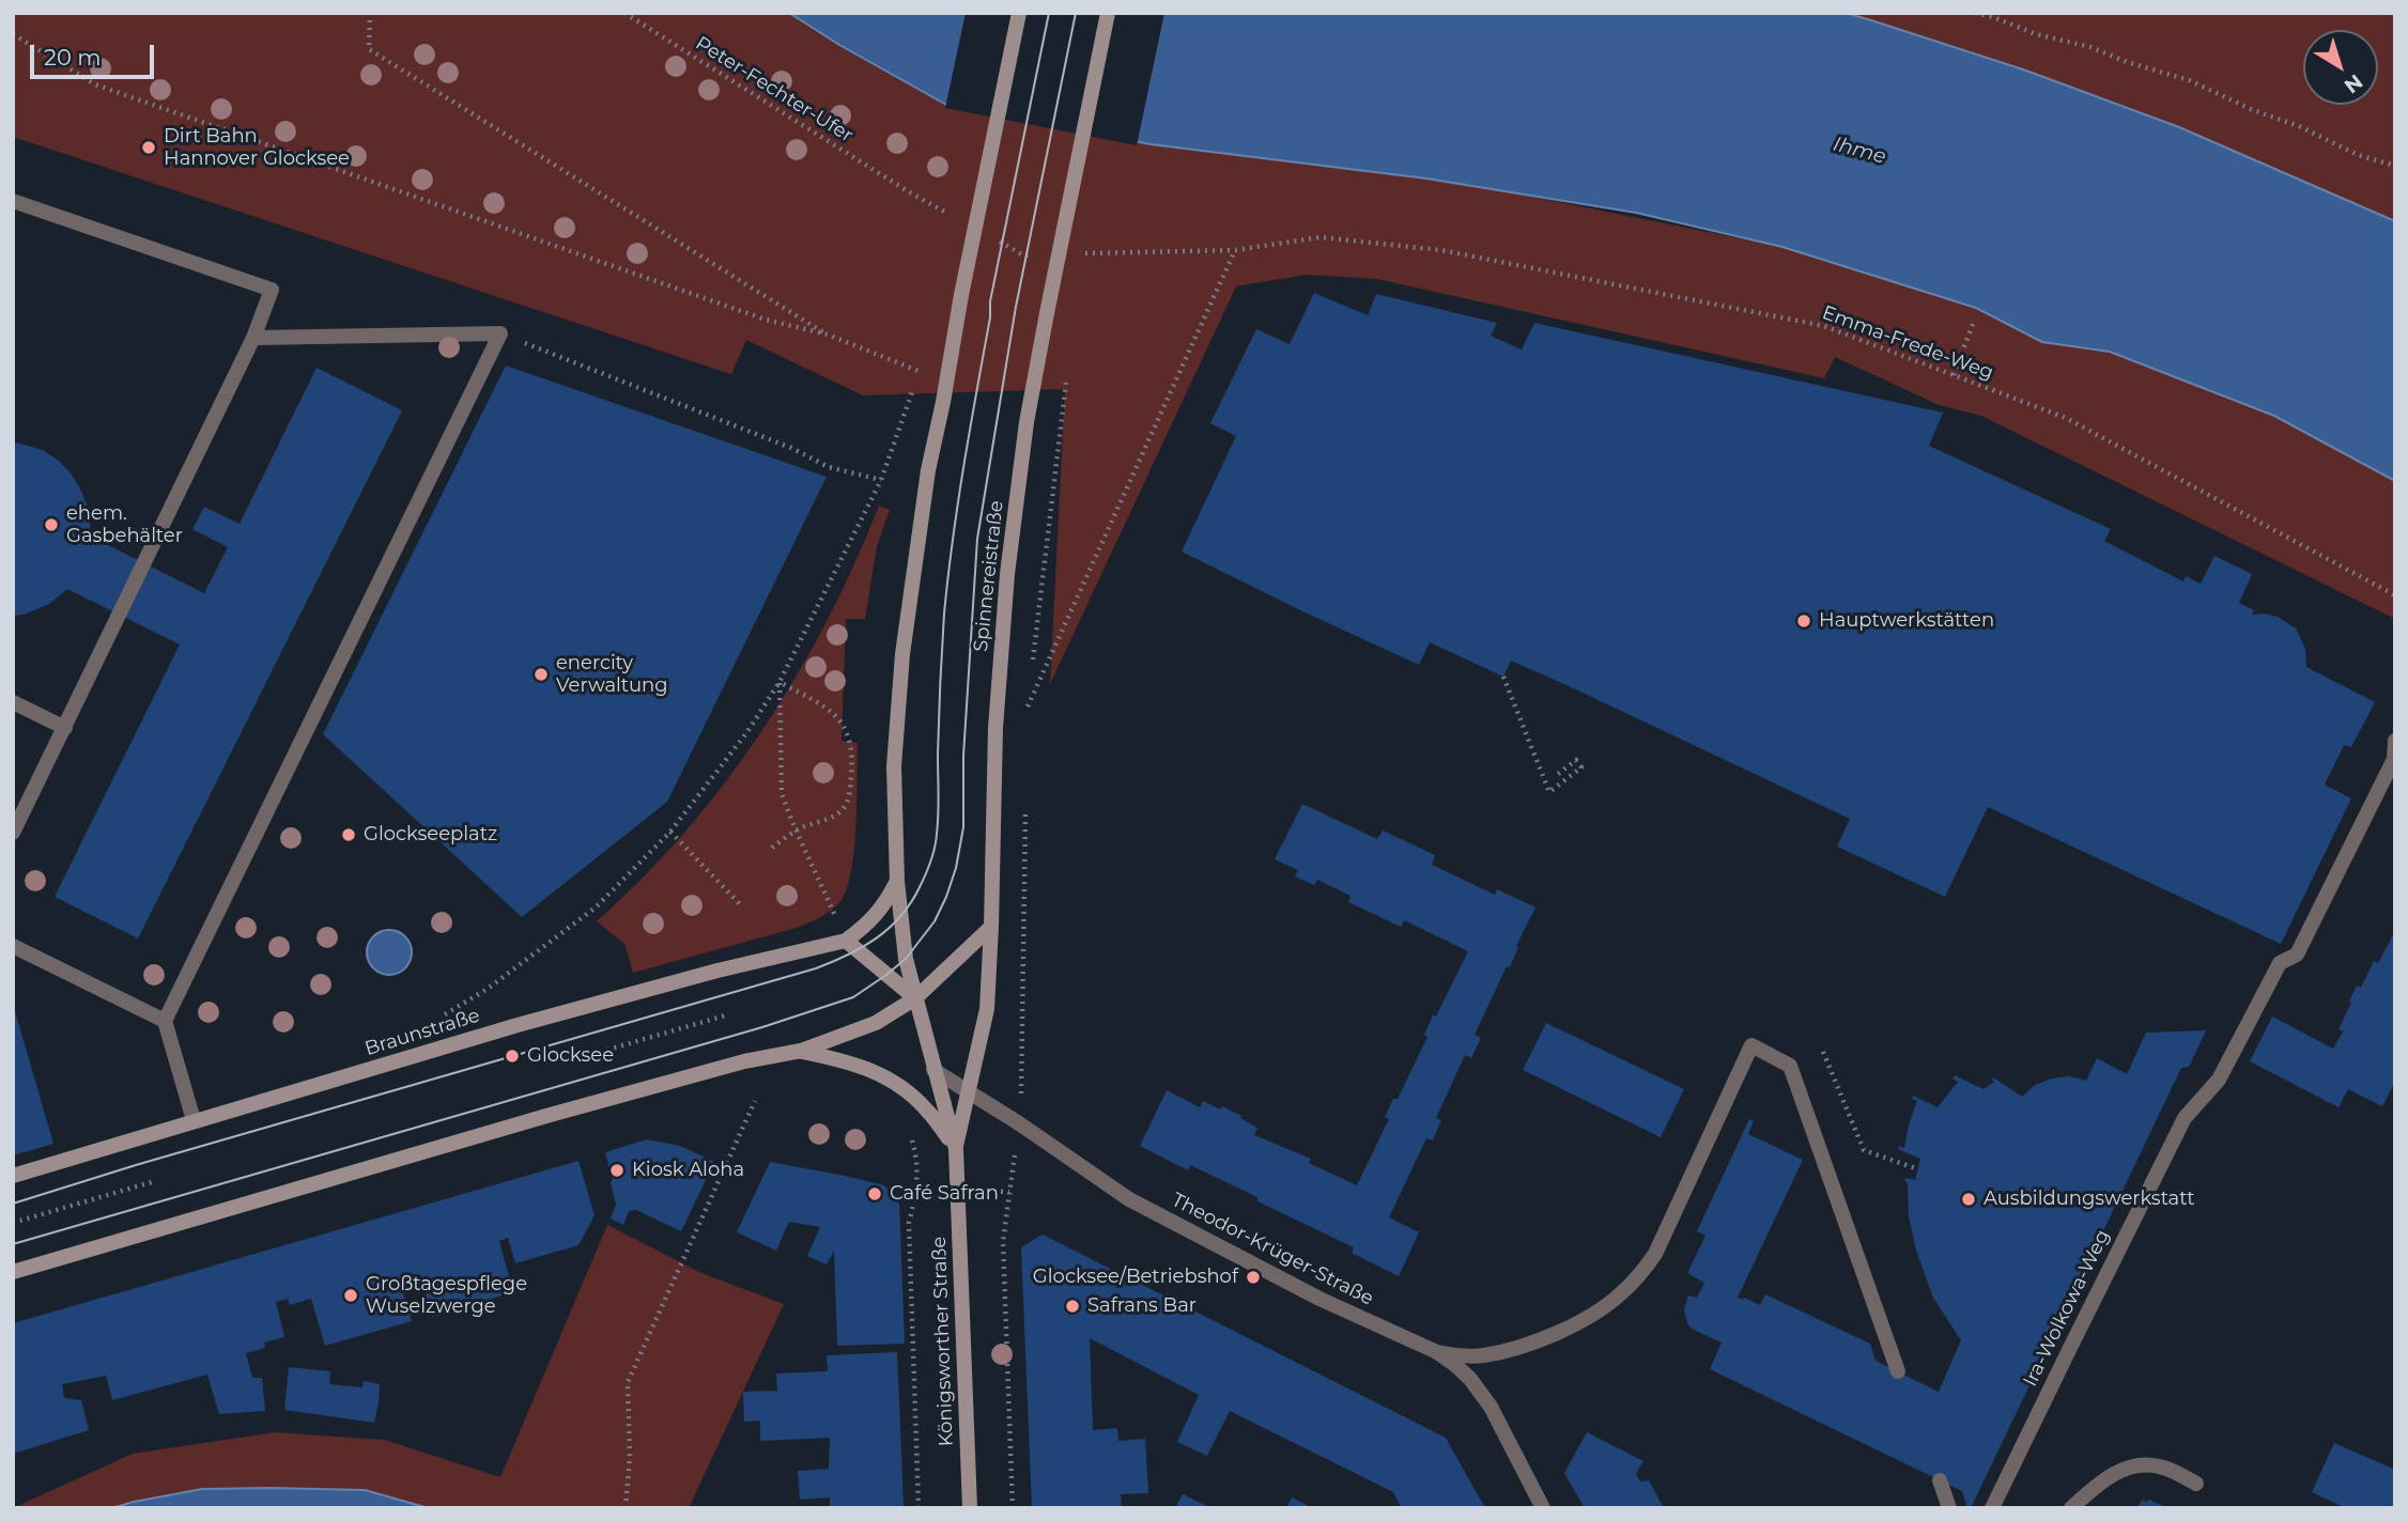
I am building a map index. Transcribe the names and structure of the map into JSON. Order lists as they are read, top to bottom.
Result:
{
  "streets": {
    "street": [
      "Spinnereistraße",
      "Braunstraße",
      "Theodor-Krüger-Straße",
      "Ira-Wolkowa-Weg",
      "Königsworther Straße"
    ],
    "path": ["Peter-Fechter-Ufer", "Emma-Frede-Weg"]
  },
  "crossings": [
    ["Spinnereistraße", "Theodor-Krüger-Straße"],
    ["Spinnereistraße", "Königsworther Straße"],
    ["Theodor-Krüger-Straße", "Königsworther Straße"]
  ],
  "water": ["Ihme"],
  "places": [
    "Dirt Bahn Hannover Glocksee",
    "ehem. Gasbehälter",
    "Hauptwerkstätten",
    "enercity Verwaltung",
    "Glockseeplatz",
    "Glocksee",
    "Kiosk Aloha",
    "Café Safran",
    "Ausbildungswerkstatt",
    "Glocksee/Betriebshof",
    "Großtagespflege Wuselzwerge",
    "Safrans Bar"
  ],
  "scale_bar": "20 m",
  "north": "bottom right"
}
